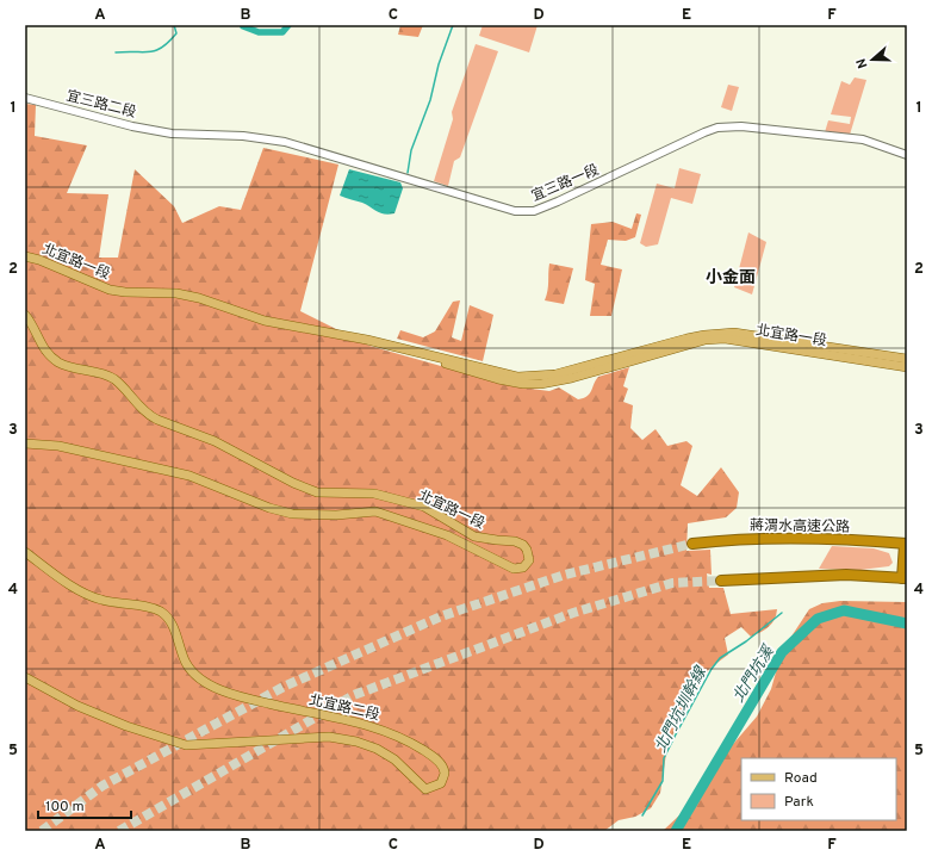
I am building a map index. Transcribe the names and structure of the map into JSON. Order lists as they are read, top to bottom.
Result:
{
  "streets": {
    "highway": ["蔣渭水高速公路"],
    "main road": ["北宜路一段", "北宜路二段"],
    "street": ["宜三路二段", "宜三路一段"]
  },
  "crossings": [
    ["宜三路二段", "宜三路一段"]
  ],
  "districts": ["小金面"],
  "water": ["北門坑溪", "北門坑圳幹線"],
  "legend": ["Road", "Park"],
  "scale_bar": "100 m",
  "north": "left",
  "grid": {
    "columns": [
      "A",
      "B",
      "C",
      "D",
      "E",
      "F"
    ],
    "rows": [
      "1",
      "2",
      "3",
      "4",
      "5"
    ]
  }
}
